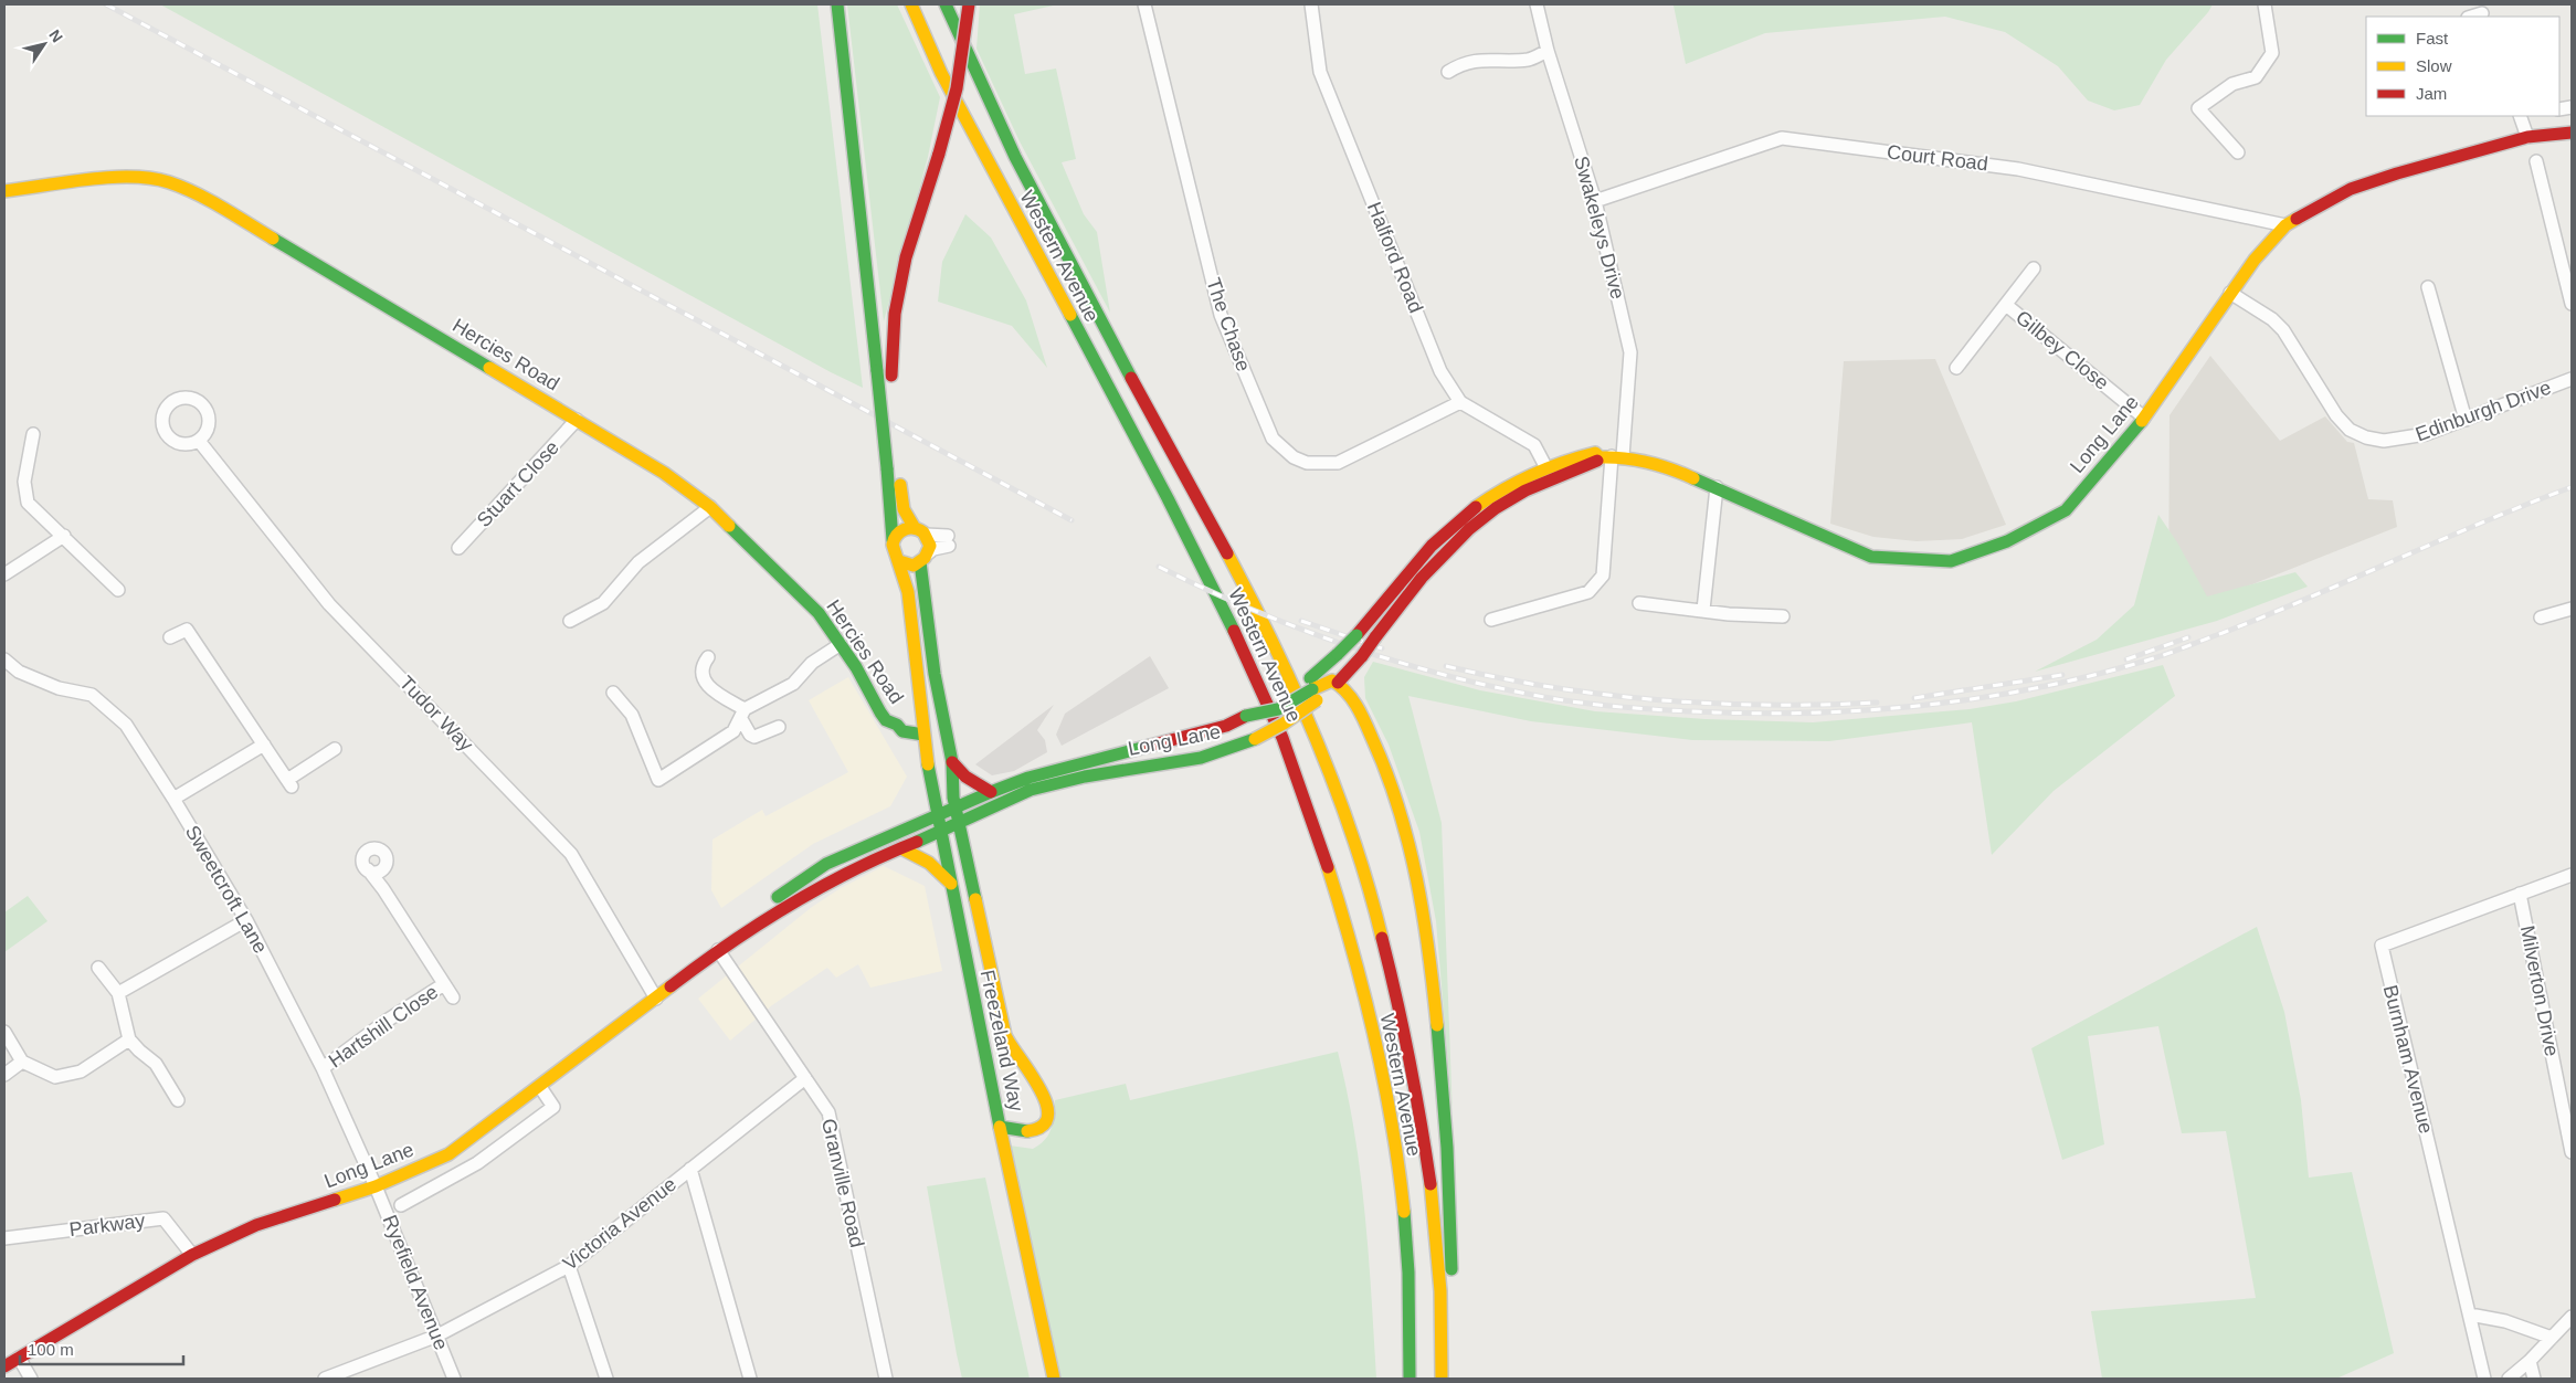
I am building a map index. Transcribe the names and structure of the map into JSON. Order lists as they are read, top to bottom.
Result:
{
  "streets": {
    "main road": [
      "Western Avenue",
      "Hercies Road",
      "Long Lane",
      "Freezeland Way"
    ],
    "street": [
      "Court Road",
      "Swakeleys Drive",
      "Halford Road",
      "The Chase",
      "Gilbey Close",
      "Edinburgh Drive",
      "Stuart Close",
      "Tudor Way",
      "Sweetcroft Lane",
      "Milverton Drive",
      "Hartshill Close",
      "Burnham Avenue",
      "Granville Road",
      "Victoria Avenue",
      "Parkway",
      "Ryefield Avenue"
    ]
  },
  "crossings": [
    ["Court Road", "Swakeleys Drive"],
    ["Court Road", "Long Lane"],
    ["Swakeleys Drive", "Long Lane"],
    ["Halford Road", "The Chase"],
    ["Halford Road", "Long Lane"],
    ["Gilbey Close", "Long Lane"],
    ["Hercies Road", "Stuart Close"],
    ["Hercies Road", "Freezeland Way"],
    ["Edinburgh Drive", "Long Lane"],
    ["Long Lane", "Tudor Way"],
    ["Long Lane", "Sweetcroft Lane"],
    ["Long Lane", "Freezeland Way"],
    ["Long Lane", "Granville Road"],
    ["Long Lane", "Parkway"],
    ["Long Lane", "Ryefield Avenue"],
    ["Sweetcroft Lane", "Hartshill Close"],
    ["Sweetcroft Lane", "Ryefield Avenue"],
    ["Milverton Drive", "Burnham Avenue"],
    ["Granville Road", "Victoria Avenue"],
    ["Victoria Avenue", "Ryefield Avenue"]
  ],
  "legend": ["Fast", "Slow", "Jam"],
  "scale_bar": "100 m",
  "north": "top right"
}
